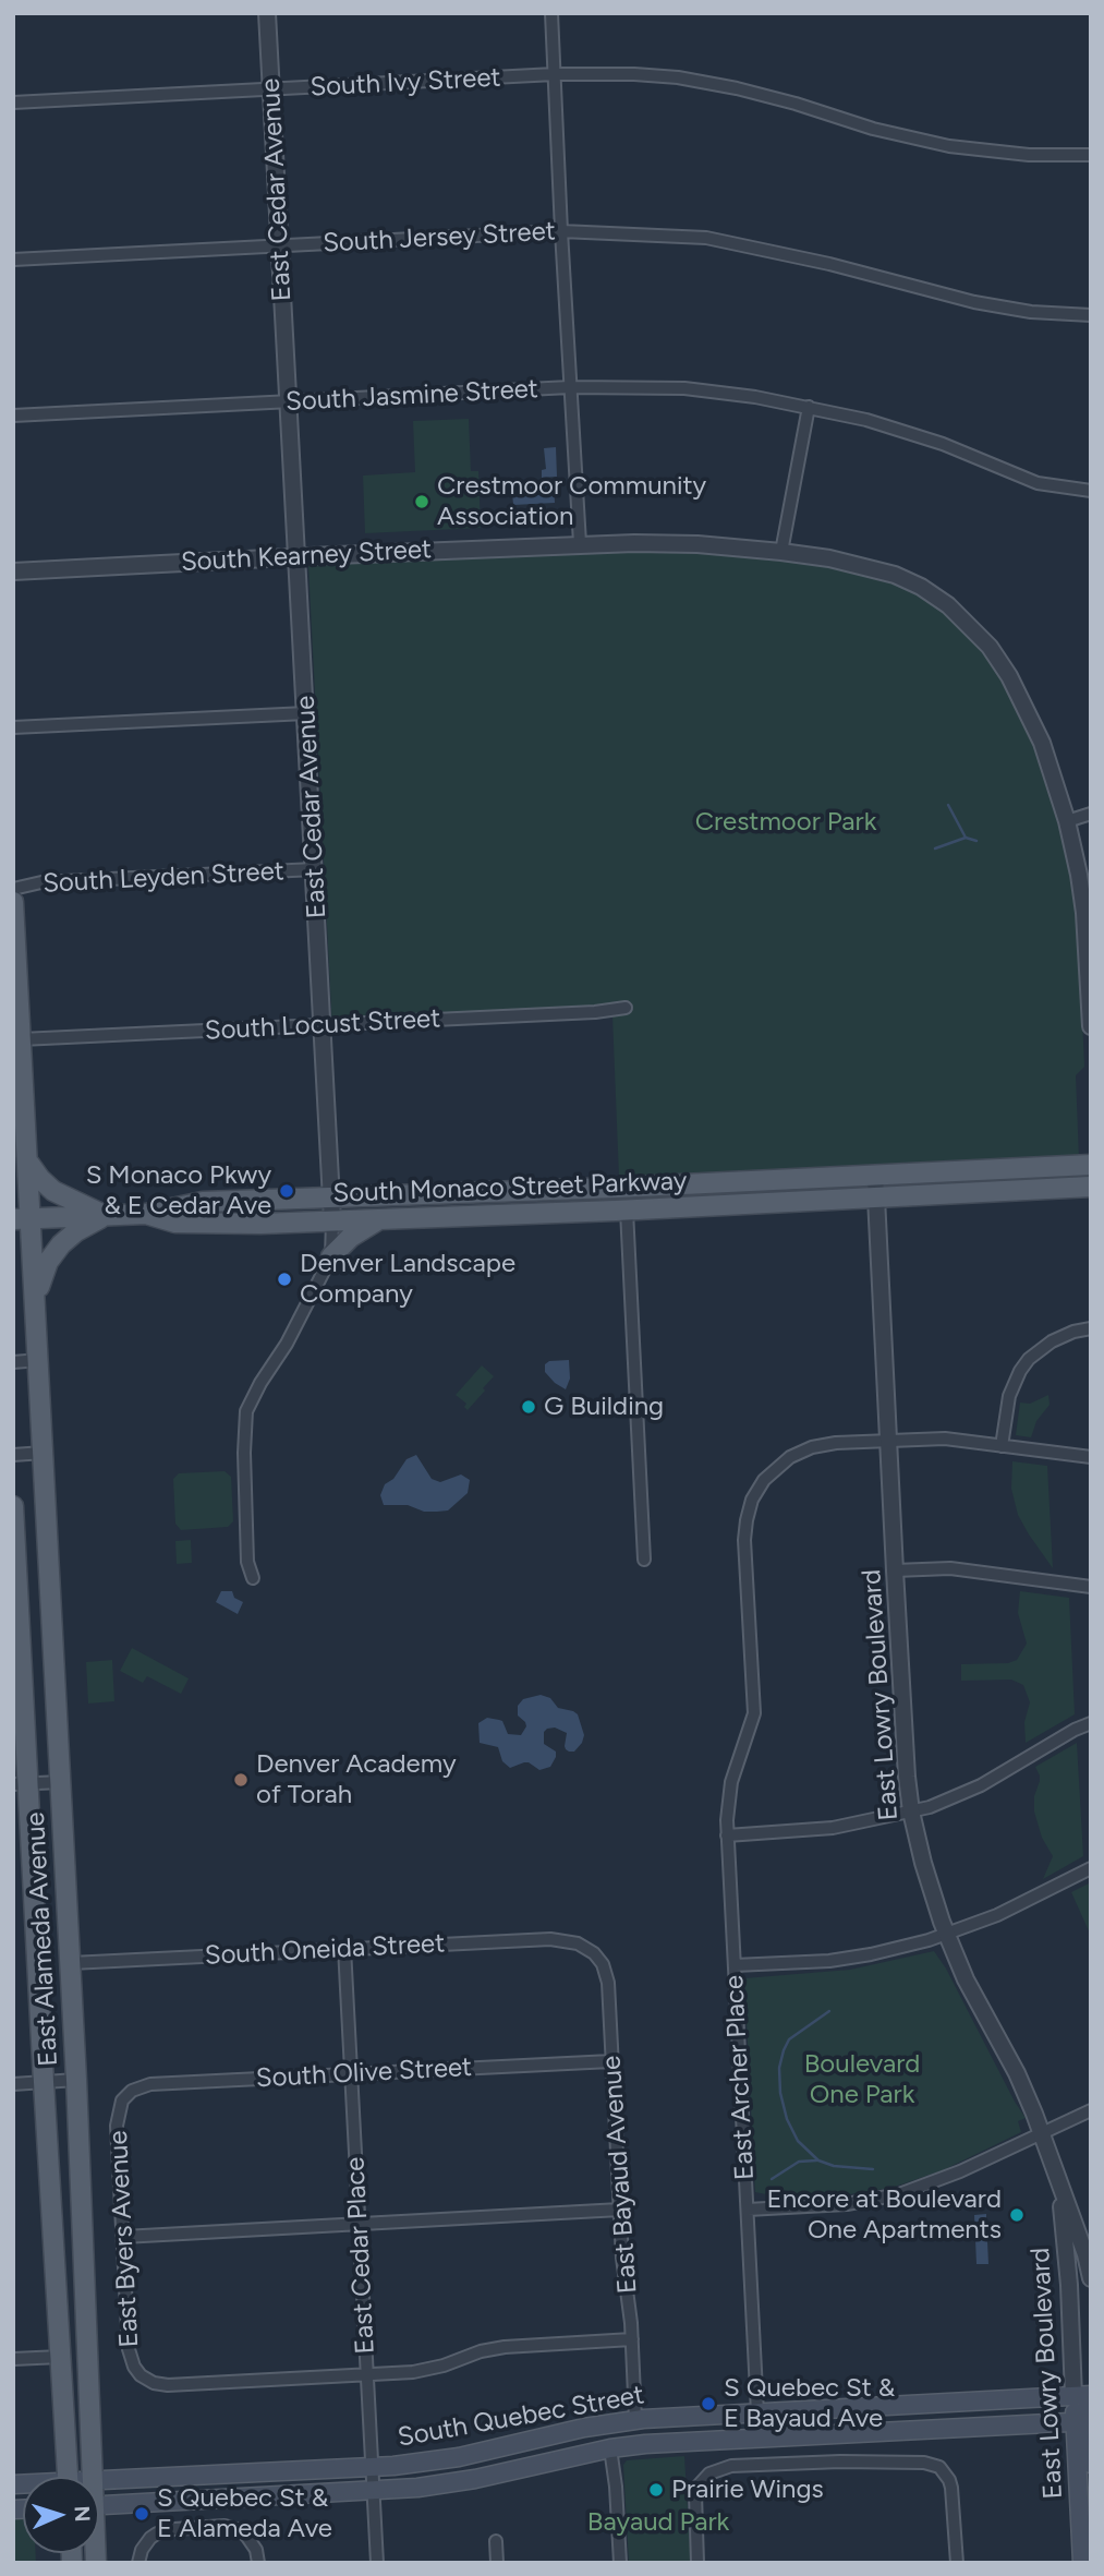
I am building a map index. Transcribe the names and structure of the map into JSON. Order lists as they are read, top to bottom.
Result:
{
  "streets": {
    "main road": [
      "South Monaco Street Parkway",
      "East Lowry Boulevard",
      "East Alameda Avenue",
      "South Quebec Street"
    ],
    "street": [
      "South Ivy Street",
      "East Cedar Avenue",
      "South Jersey Street",
      "South Jasmine Street",
      "South Kearney Street",
      "South Leyden Street",
      "South Locust Street",
      "South Oneida Street",
      "South Olive Street",
      "East Archer Place",
      "East Bayaud Avenue",
      "East Byers Avenue",
      "East Cedar Place"
    ]
  },
  "crossings": [
    ["South Ivy Street", "East Cedar Avenue"],
    ["East Cedar Avenue", "South Jersey Street"],
    ["East Cedar Avenue", "South Jasmine Street"],
    ["East Cedar Avenue", "South Kearney Street"],
    ["East Cedar Avenue", "South Leyden Street"],
    ["East Cedar Avenue", "South Locust Street"],
    ["East Cedar Avenue", "South Monaco Street Parkway"],
    ["South Locust Street", "East Alameda Avenue"],
    ["South Monaco Street Parkway", "East Lowry Boulevard"],
    ["South Monaco Street Parkway", "East Alameda Avenue"],
    ["East Lowry Boulevard", "East Archer Place"],
    ["East Lowry Boulevard", "South Quebec Street"],
    ["East Alameda Avenue", "South Oneida Street"],
    ["South Oneida Street", "East Bayaud Avenue"],
    ["South Oneida Street", "East Cedar Place"],
    ["South Olive Street", "East Bayaud Avenue"],
    ["South Olive Street", "East Byers Avenue"],
    ["South Olive Street", "East Cedar Place"],
    ["East Archer Place", "South Quebec Street"],
    ["East Bayaud Avenue", "South Quebec Street"],
    ["East Byers Avenue", "East Cedar Place"],
    ["East Cedar Place", "South Quebec Street"]
  ],
  "parks": ["Crestmoor Park", "Boulevard One Park", "Bayaud Park"],
  "places": [
    "Crestmoor Community Association",
    "S Monaco Pkwy & E Cedar Ave",
    "Denver Landscape Company",
    "G Building",
    "Denver Academy of Torah",
    "Encore at Boulevard One Apartments",
    "S Quebec St & E Bayaud Ave",
    "Prairie Wings",
    "S Quebec St & E Alameda Ave"
  ],
  "north": "right"
}
